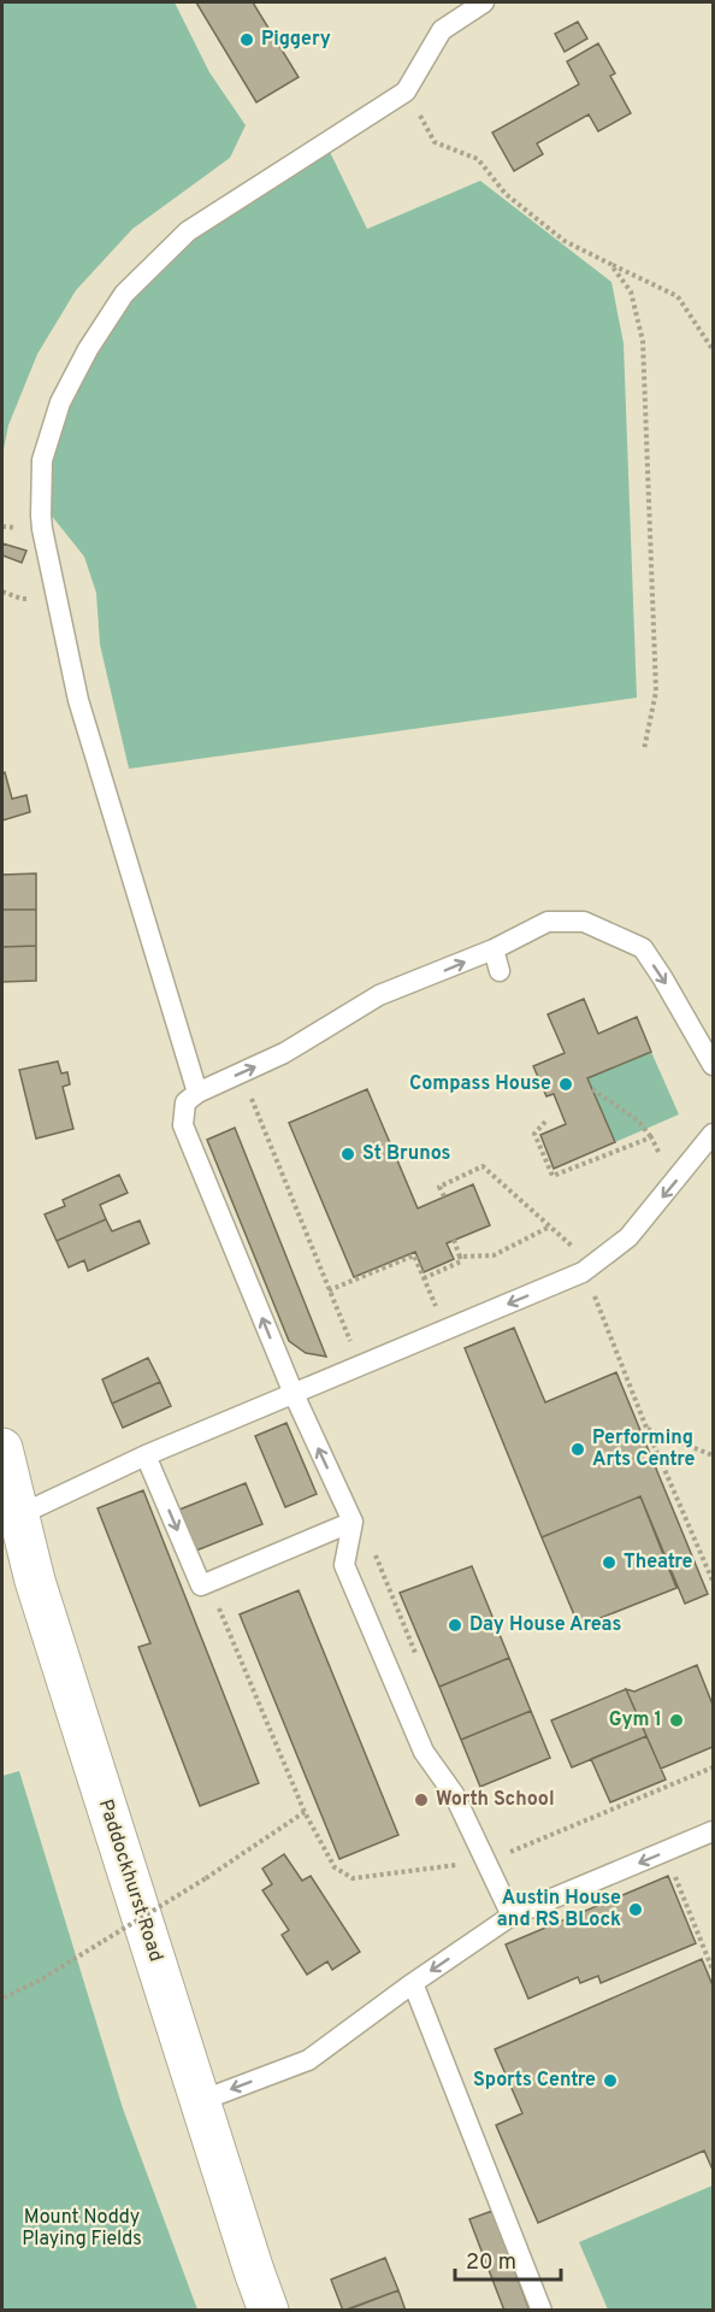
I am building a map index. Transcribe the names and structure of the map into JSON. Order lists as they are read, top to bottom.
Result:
{
  "streets": {
    "main road": ["Paddockhurst Road"]
  },
  "parks": ["Mount Noddy Playing Fields"],
  "places": [
    "Piggery",
    "Compass House",
    "St Brunos",
    "Performing Arts Centre",
    "Theatre",
    "Day House Areas",
    "Gym 1",
    "Worth School",
    "Austin House and RS BLock",
    "Sports Centre"
  ],
  "scale_bar": "20 m"
}
